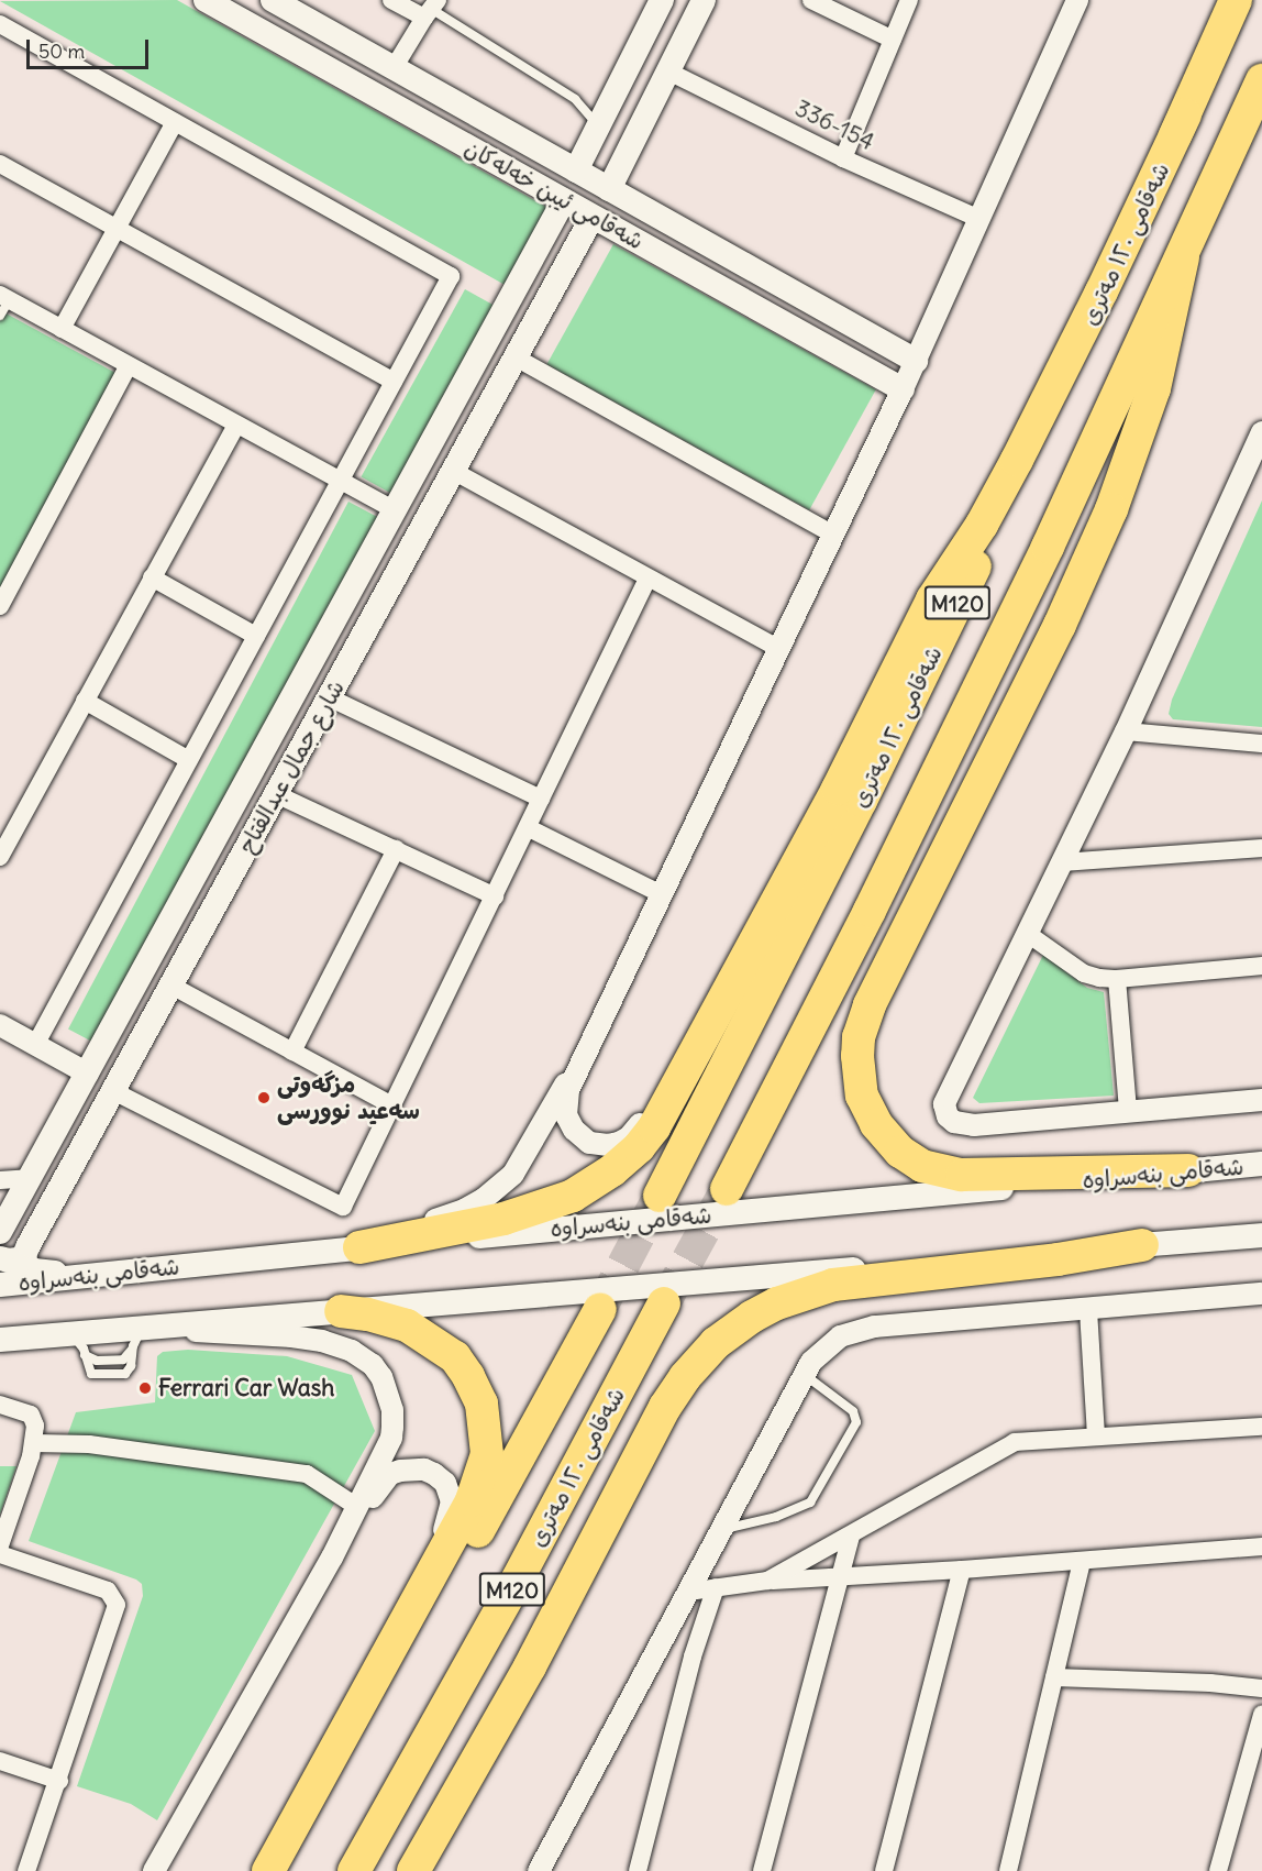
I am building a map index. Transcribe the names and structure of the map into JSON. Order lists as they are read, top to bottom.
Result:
{
  "streets": {
    "highway": ["شەقامی ١٢٠ مەتری", "M120"],
    "main road": ["شەقامی ئیبن خەلەکان", "شارع جمال عبدالفتاح", "شەقامی بنەسراوە"],
    "street": ["336-154"]
  },
  "crossings": [
    ["شەقامی ئیبن خەلەکان", "شارع جمال عبدالفتاح"],
    ["شارع جمال عبدالفتاح", "شەقامی بنەسراوە"]
  ],
  "places": ["مزگەوتی سەعید نوورسی", "Ferrari Car Wash"],
  "scale_bar": "50 m"
}
